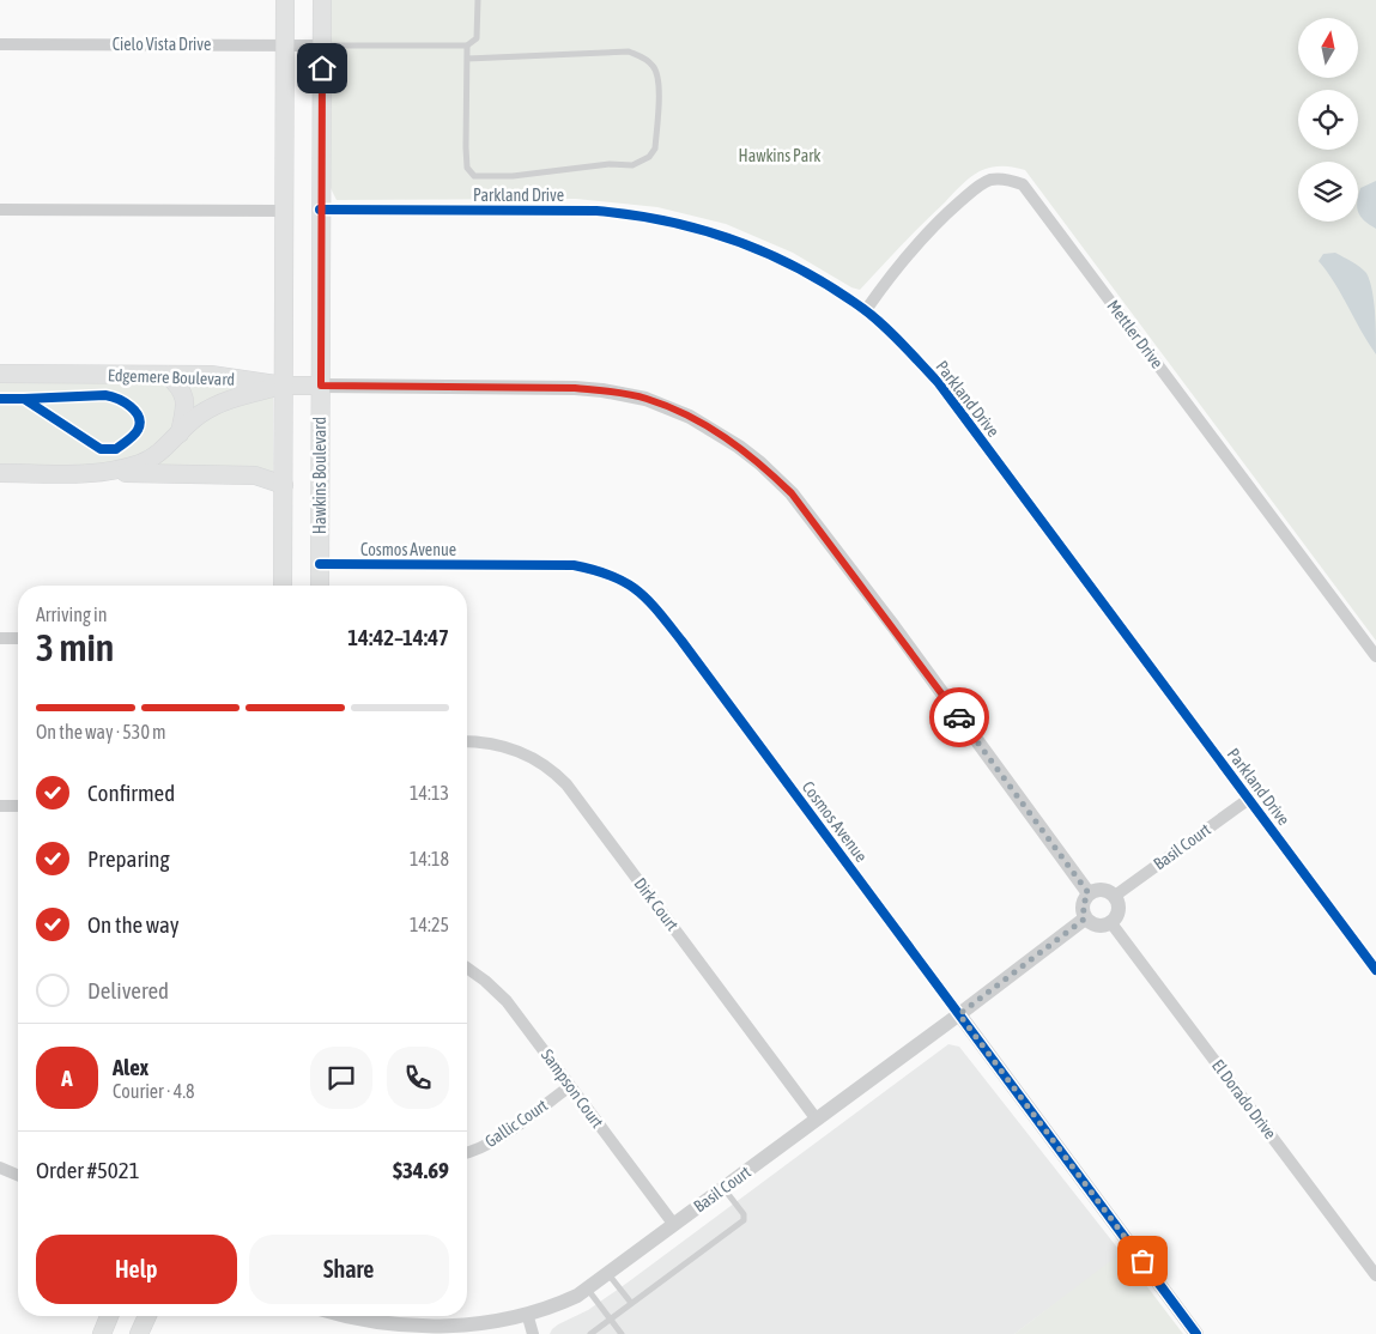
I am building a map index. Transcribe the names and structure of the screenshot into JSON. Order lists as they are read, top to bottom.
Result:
{
  "streets": {
    "main road": ["Edgemere Boulevard", "Hawkins Boulevard"],
    "street": [
      "Cielo Vista Drive",
      "Parkland Drive",
      "Mettler Drive",
      "Cosmos Avenue",
      "Basil Court",
      "Dirk Court",
      "Sampson Court",
      "El Dorado Drive",
      "Gallic Court"
    ]
  },
  "crossings": [
    ["Cielo Vista Drive", "Hawkins Boulevard"],
    ["Parkland Drive", "Mettler Drive"],
    ["Parkland Drive", "Hawkins Boulevard"],
    ["Parkland Drive", "Basil Court"],
    ["Hawkins Boulevard", "Cosmos Avenue"],
    ["Cosmos Avenue", "Basil Court"],
    ["Basil Court", "Dirk Court"],
    ["Basil Court", "Sampson Court"],
    ["Basil Court", "El Dorado Drive"],
    ["Sampson Court", "Gallic Court"]
  ],
  "parks": ["Hawkins Park"],
  "north": "top",
  "page": {
    "heading": ["3 min", "Arriving in", "14:42–14:47"],
    "panel": [
      "Alex",
      "Courier · 4.8",
      "Order #5021",
      "$34.69"
    ],
    "bar": "On the way · 530 m",
    "list": [
      ["Confirmed", "14:13"],
      ["Preparing", "14:18"],
      ["On the way", "14:25"],
      "Delivered"
    ],
    "round": "A",
    "buttons": ["Help", "Share"]
  }
}
